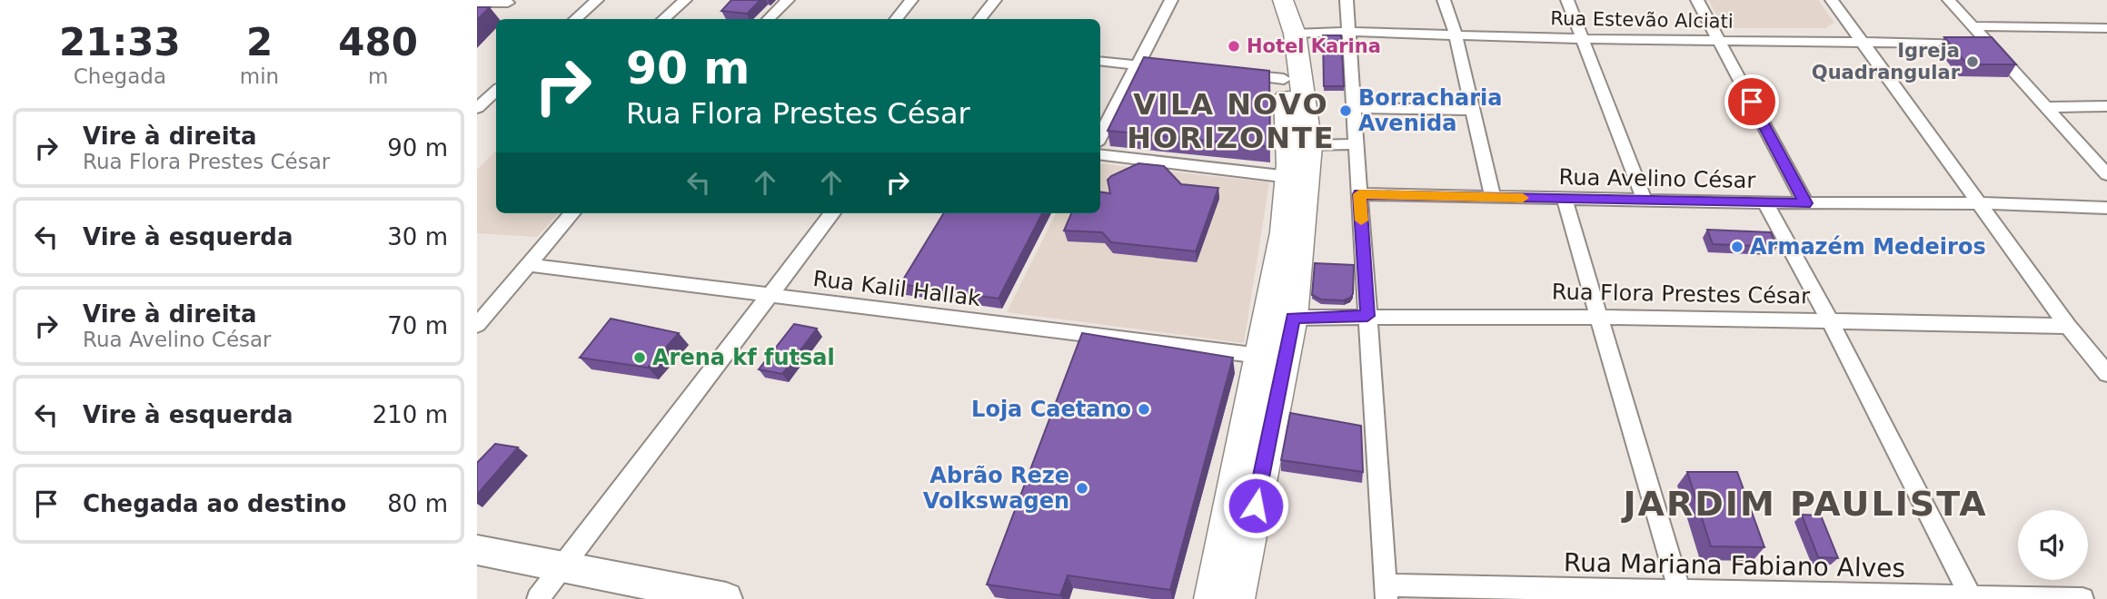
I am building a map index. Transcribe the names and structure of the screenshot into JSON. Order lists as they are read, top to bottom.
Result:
{
  "streets": {
    "street": [
      "Rua Estevão Alciati",
      "Rua Avelino César",
      "Rua Kalil Hallak",
      "Rua Flora Prestes César",
      "Rua Mariana Fabiano Alves"
    ]
  },
  "districts": ["VILA NOVO HORIZONTE", "JARDIM PAULISTA"],
  "places": [
    "Hotel Karina",
    "Igreja Quadrangular",
    "Borracharia Avenida",
    "Armazém Medeiros",
    "Arena kf futsal",
    "Loja Caetano",
    "Abrão Reze Volkswagen"
  ],
  "page": {
    "eta": [
      "21:33",
      "Chegada",
      "2",
      "min",
      "480",
      "m"
    ],
    "turn": ["90 m", "Rua Flora Prestes César"],
    "list": [
      {
        "name": "Vire à direita",
        "note": "Rua Flora Prestes César",
        "value": "90 m"
      },
      {
        "name": "Vire à esquerda",
        "value": "30 m"
      },
      {
        "name": "Vire à direita",
        "note": "Rua Avelino César",
        "value": "70 m"
      },
      {
        "name": "Vire à esquerda",
        "value": "210 m"
      },
      {
        "name": "Chegada ao destino",
        "value": "80 m"
      }
    ]
  }
}
